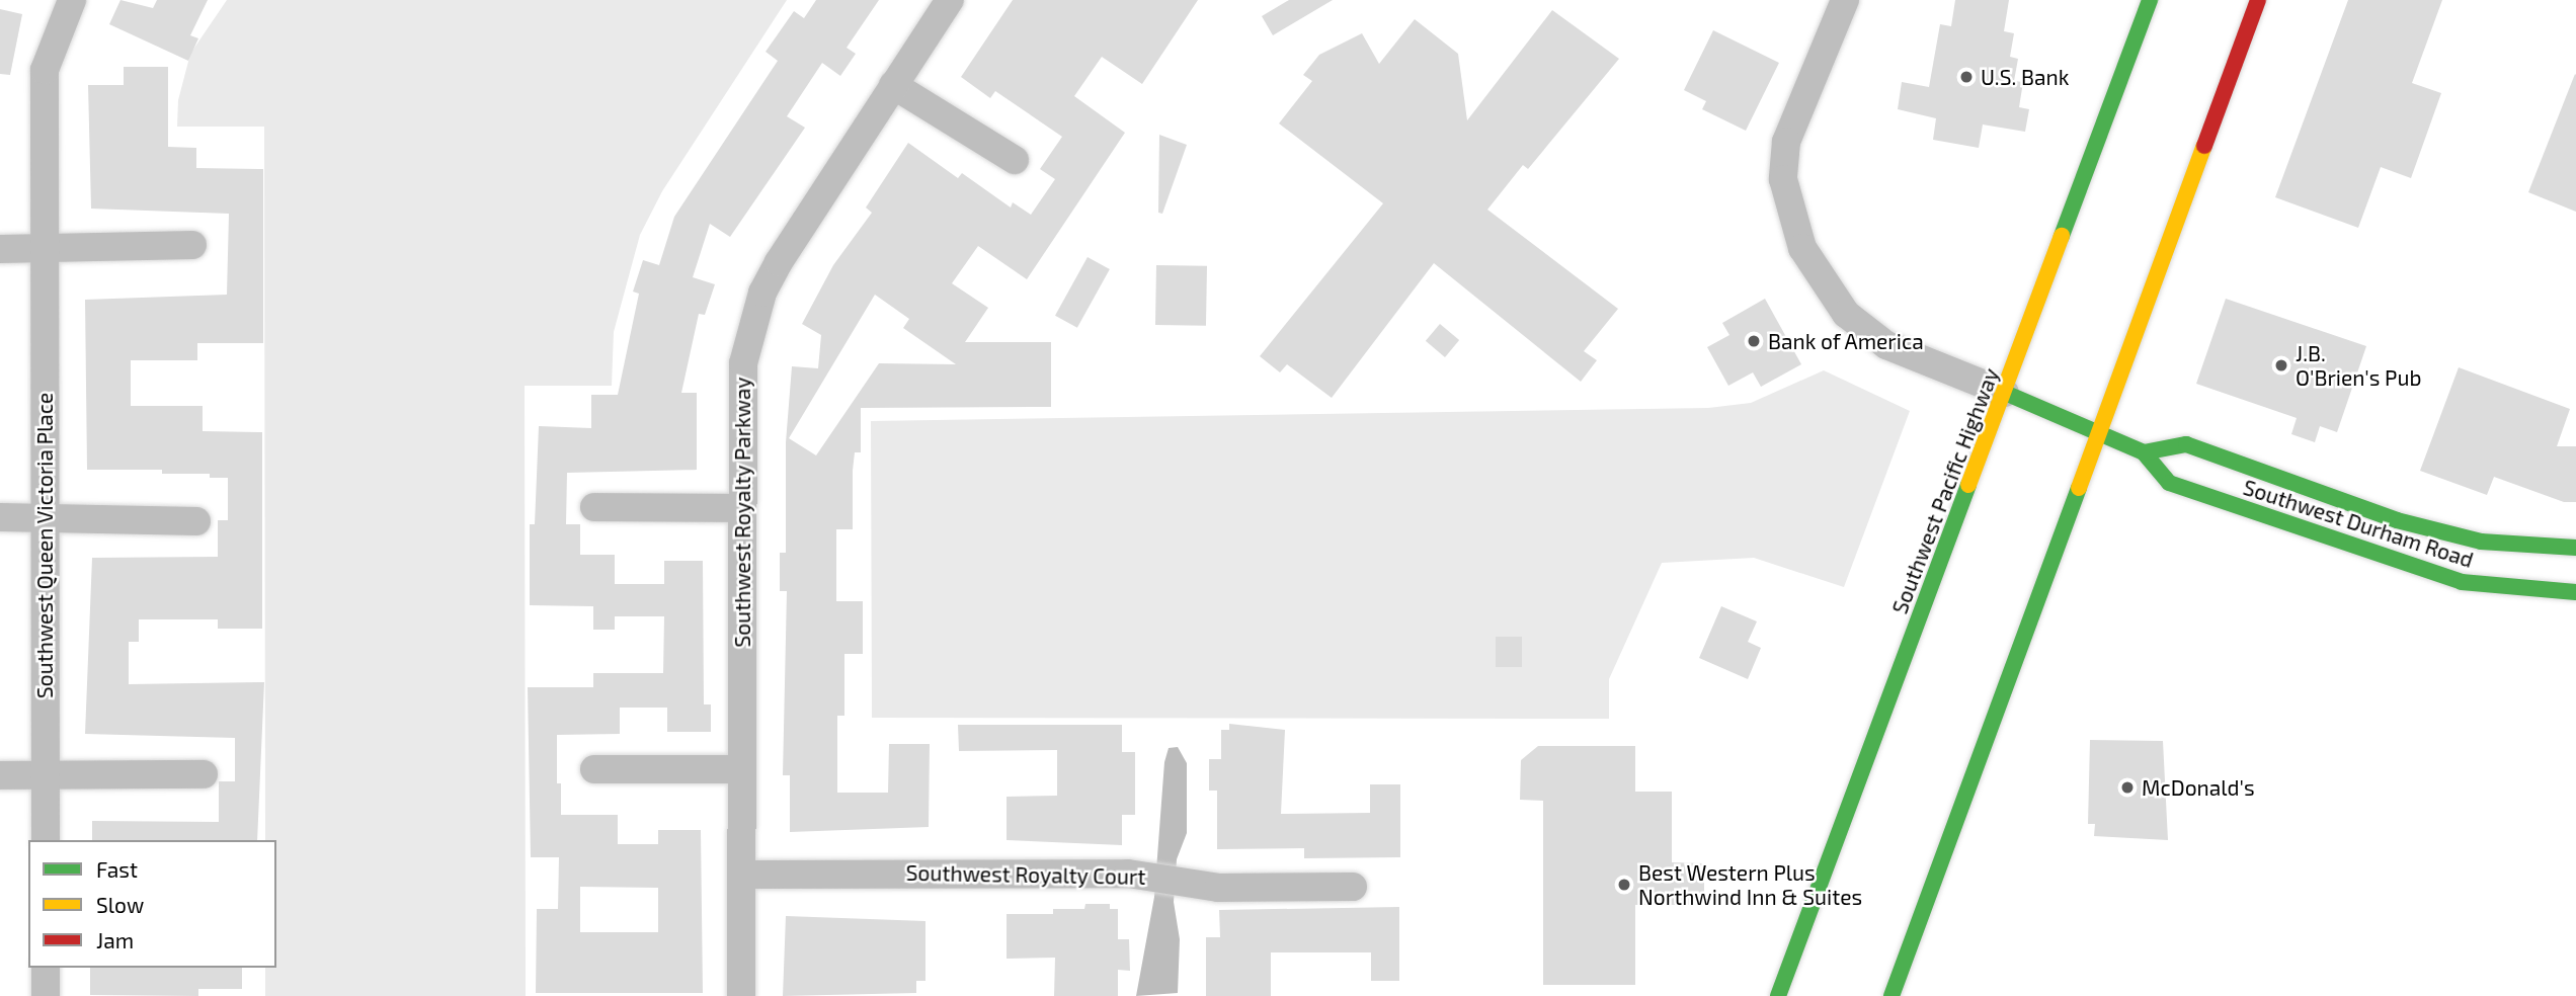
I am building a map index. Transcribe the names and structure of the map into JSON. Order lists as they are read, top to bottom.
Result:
{
  "streets": {
    "main road": ["Southwest Pacific Highway", "Southwest Durham Road"],
    "street": ["Southwest Royalty Parkway", "Southwest Queen Victoria Place", "Southwest Royalty Court"]
  },
  "crossings": [
    ["Southwest Pacific Highway", "Southwest Durham Road"],
    ["Southwest Royalty Parkway", "Southwest Royalty Court"]
  ],
  "places": [
    "U.S. Bank",
    "Bank of America",
    "J.B. O'Brien's Pub",
    "McDonald's",
    "Best Western Plus Northwind Inn & Suites"
  ],
  "legend": ["Fast", "Slow", "Jam"]
}
